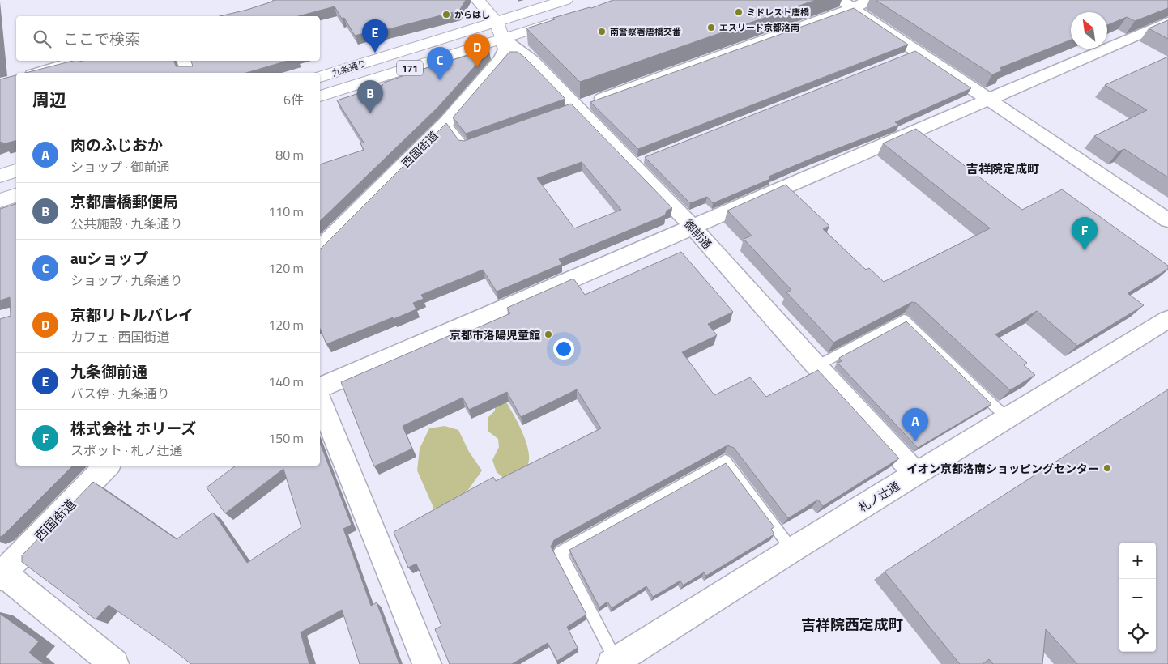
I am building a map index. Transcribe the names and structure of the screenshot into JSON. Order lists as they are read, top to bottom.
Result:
{
  "streets": {
    "main road": ["九条通り", "171", "御前通"],
    "street": ["西国街道", "札ノ辻通"]
  },
  "crossings": [
    ["九条通り", "西国街道"],
    ["九条通り", "御前通"],
    ["西国街道", "御前通"],
    ["御前通", "札ノ辻通"]
  ],
  "districts": ["吉祥院定成町", "吉祥院西定成町"],
  "places": [
    "ミドレスト唐橋",
    "からはし",
    "エスリード京都洛南",
    "南警察署唐橋交番",
    "京都市洛陽児童館",
    "イオン京都洛南ショッピングセンター"
  ],
  "north": "top left",
  "page": {
    "search": "ここで検索",
    "pins": [
      "E",
      "D",
      "C",
      "B",
      "F",
      "A"
    ],
    "heading": ["周辺", "6件"],
    "list": [
      {
        "mark": "A",
        "name": "肉のふじおか",
        "note": "ショップ · 御前通",
        "value": "80 m"
      },
      {
        "mark": "B",
        "name": "京都唐橋郵便局",
        "note": "公共施設 · 九条通り",
        "value": "110 m"
      },
      {
        "mark": "C",
        "name": "auショップ",
        "note": "ショップ · 九条通り",
        "value": "120 m"
      },
      {
        "mark": "D",
        "name": "京都リトルバレイ",
        "note": "カフェ · 西国街道",
        "value": "120 m"
      },
      {
        "mark": "E",
        "name": "九条御前通",
        "note": "バス停 · 九条通り",
        "value": "140 m"
      },
      {
        "mark": "F",
        "name": "株式会社 ホリーズ",
        "note": "スポット · 札ノ辻通",
        "value": "150 m"
      }
    ],
    "map_buttons": ["+", "−"]
  }
}
